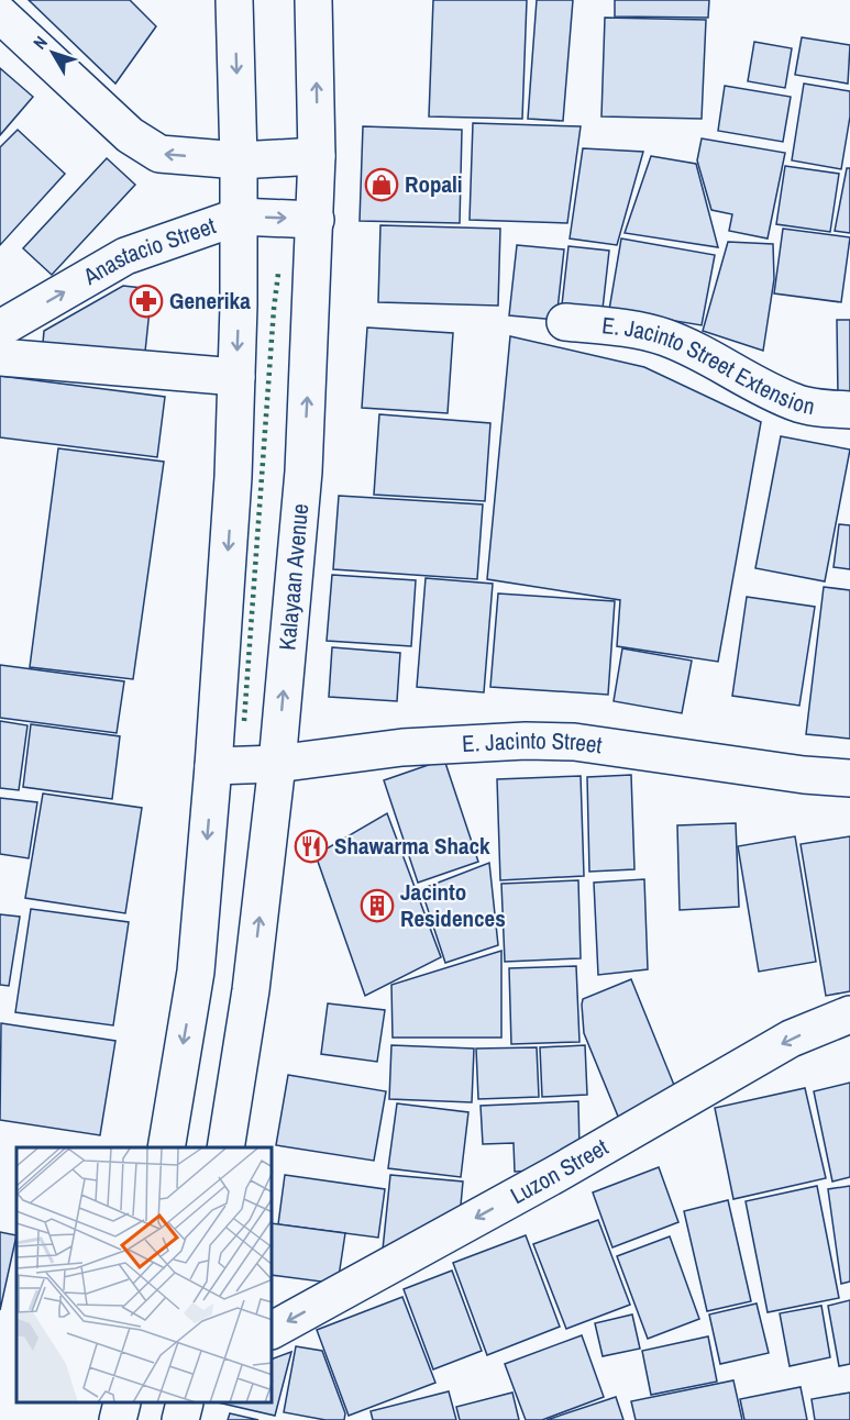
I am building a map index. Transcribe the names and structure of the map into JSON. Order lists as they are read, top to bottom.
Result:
{
  "streets": {
    "street": [
      "Anastacio Street",
      "E. Jacinto Street Extension",
      "Kalayaan Avenue",
      "E. Jacinto Street",
      "Luzon Street"
    ]
  },
  "crossings": [
    ["Anastacio Street", "Kalayaan Avenue"],
    ["Kalayaan Avenue", "E. Jacinto Street"]
  ],
  "one_way": ["Luzon Street"],
  "places": {
    "shop": ["Ropali"],
    "pharmacy": ["Generika"],
    "restaurant": ["Shawarma Shack"],
    "building": ["Jacinto Residences"]
  },
  "north": "top left"
}
